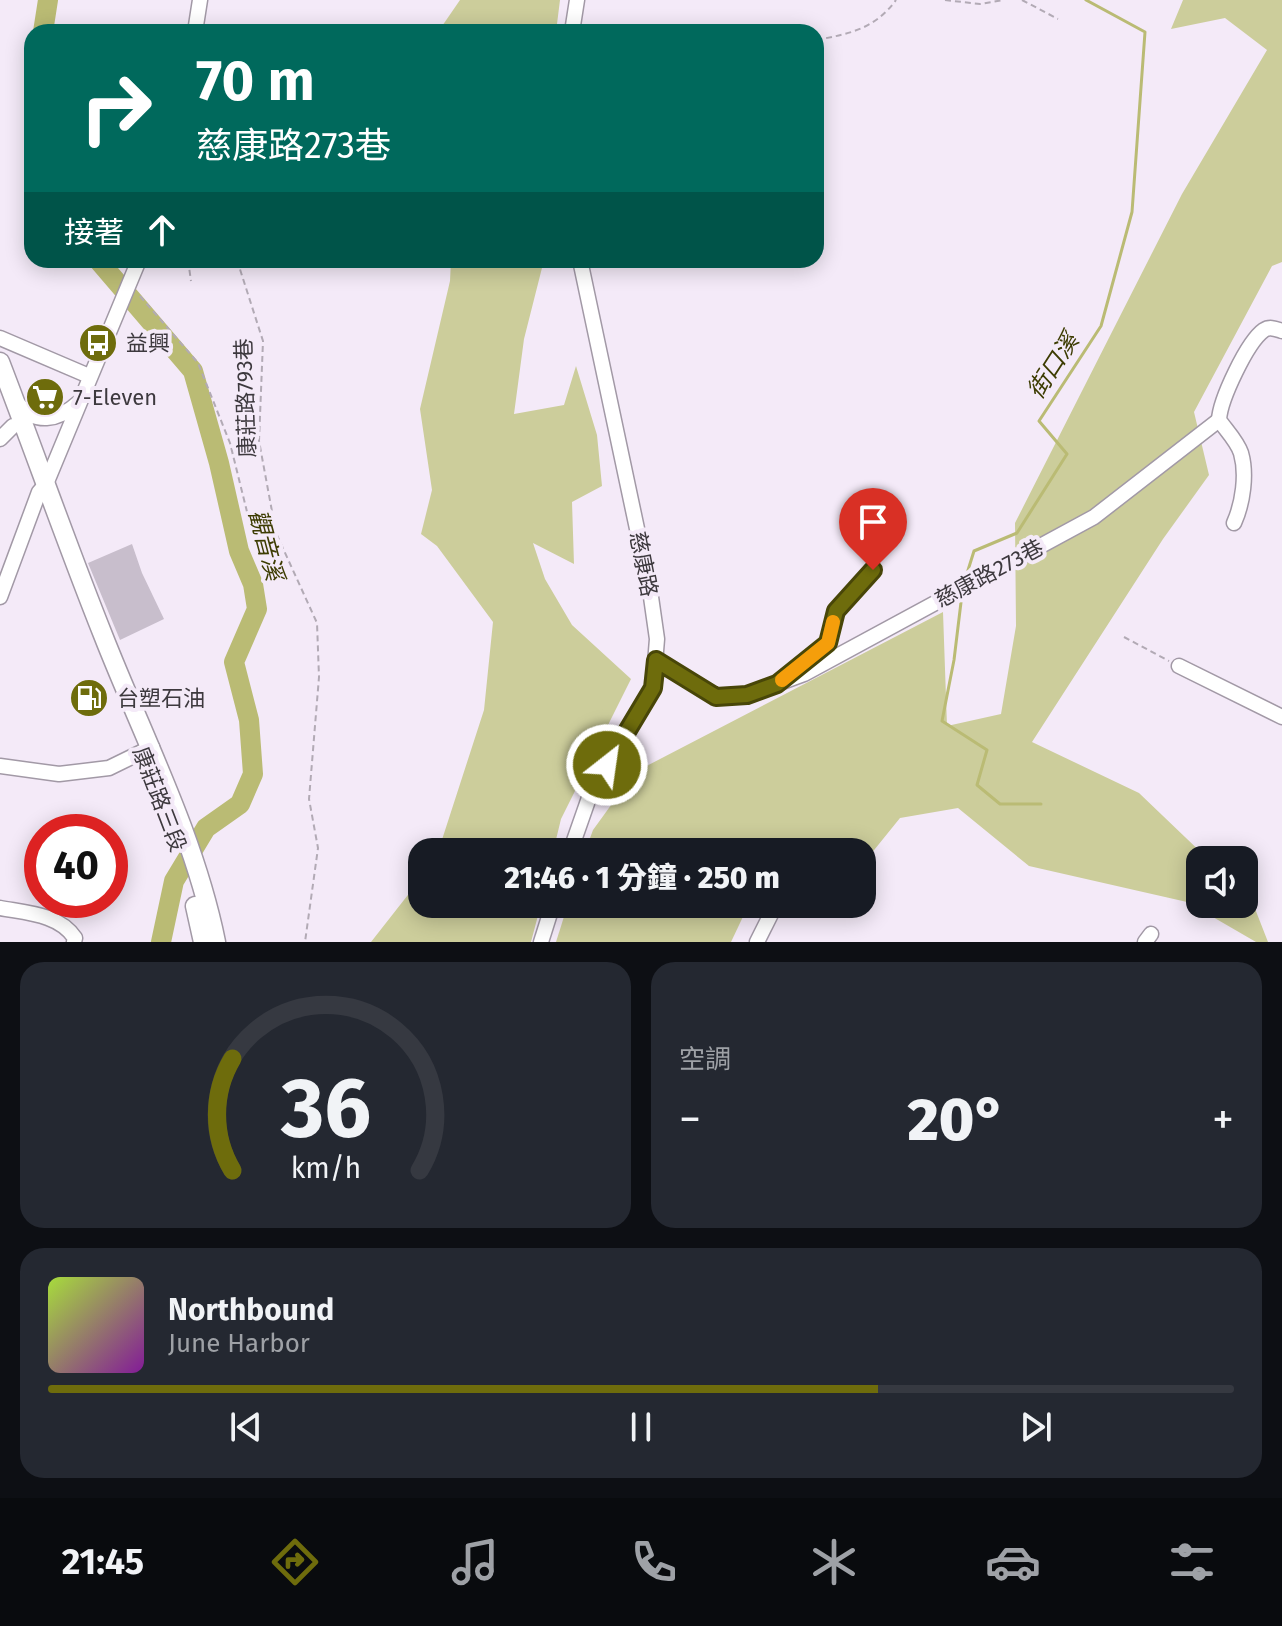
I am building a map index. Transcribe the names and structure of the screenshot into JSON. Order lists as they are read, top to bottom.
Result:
{
  "streets": {
    "main road": ["康莊路三段"],
    "street": ["慈康路", "慈康路273巷"],
    "path": ["康莊路793巷"]
  },
  "crossings": [
    ["慈康路", "慈康路273巷"]
  ],
  "water": ["街口溪", "觀音溪"],
  "places": {
    "bus stop": ["益興"],
    "supermarket": ["7-Eleven"],
    "fuel station": ["台塑石油"]
  },
  "page": {
    "turn": ["70 m", "慈康路273巷"],
    "then": "接著",
    "limit": "40",
    "trip": "21:46 · 1 分鐘 · 250 m",
    "tile": "空調",
    "heat": ["−", "20°", "+"],
    "song": ["Northbound", "June Harbor"],
    "tabs": "21:45",
    "gauge": ["36", "km/h"]
  }
}
